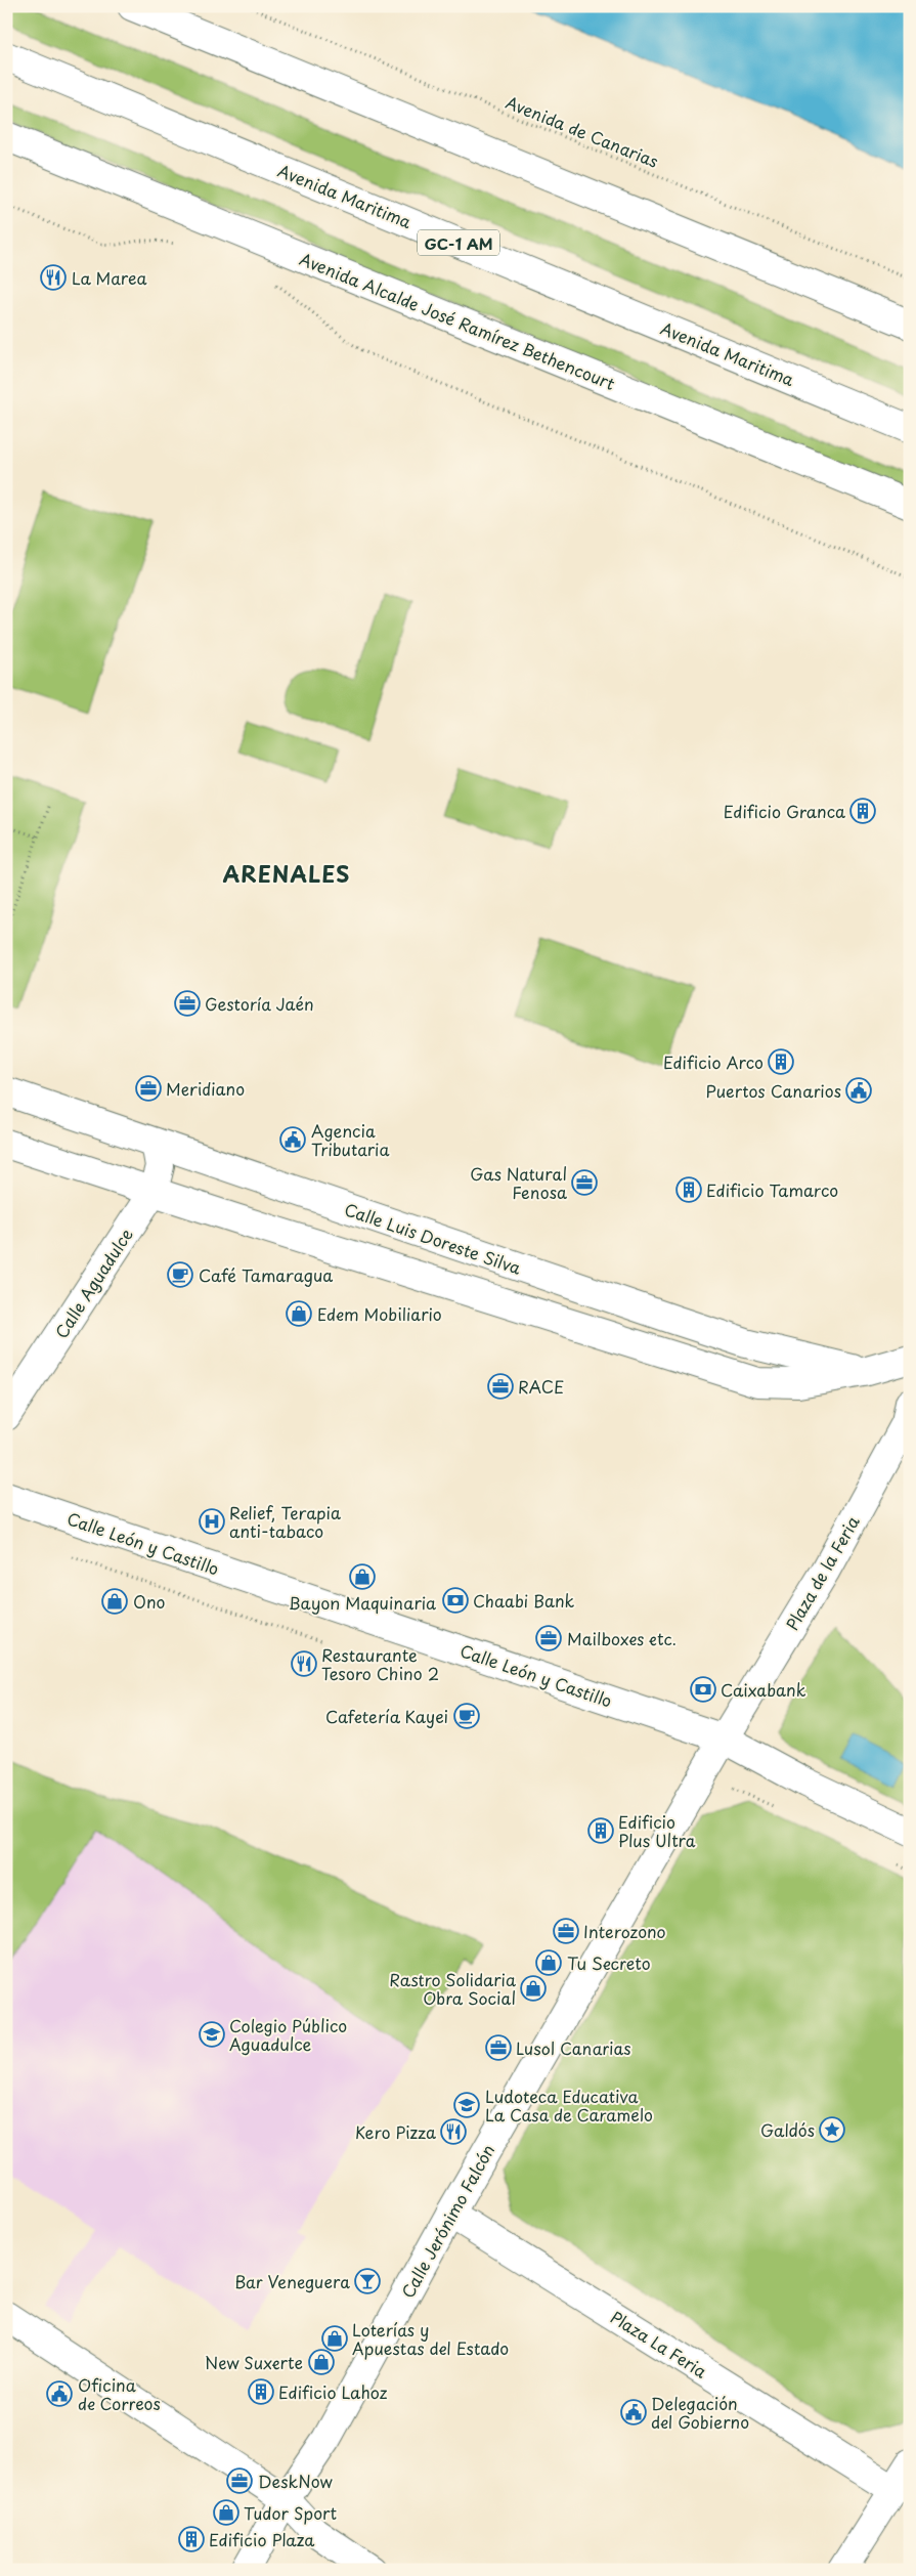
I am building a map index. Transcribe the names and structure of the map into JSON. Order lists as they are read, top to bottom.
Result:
{
  "streets": {
    "main road": [
      "Avenida Maritima",
      "GC-1 AM",
      "Avenida Alcalde José Ramírez Bethencourt",
      "Calle Luis Doreste Silva",
      "Calle Aguadulce",
      "Calle León y Castillo",
      "Plaza de la Feria",
      "Calle Jerónimo Falcón",
      "Plaza La Feria"
    ],
    "path": ["Avenida de Canarias"]
  },
  "crossings": [
    ["Calle Luis Doreste Silva", "Calle Aguadulce"],
    ["Calle León y Castillo", "Plaza de la Feria"],
    ["Calle León y Castillo", "Calle Jerónimo Falcón"],
    ["Plaza de la Feria", "Calle Jerónimo Falcón"],
    ["Calle Jerónimo Falcón", "Plaza La Feria"]
  ],
  "districts": ["ARENALES"],
  "places": {
    "restaurant": ["La Marea", "Restaurante Tesoro Chino 2", "Kero Pizza"],
    "building": [
      "Edificio Granca",
      "Edificio Arco",
      "Edificio Tamarco",
      "Edificio Plus Ultra",
      "Edificio Lahoz",
      "Edificio Plaza"
    ],
    "office": [
      "Gestoría Jaén",
      "Meridiano",
      "Gas Natural Fenosa",
      "RACE",
      "Mailboxes etc.",
      "Interozono",
      "Lusol Canarias",
      "DeskNow"
    ],
    "public building": [
      "Puertos Canarios",
      "Agencia Tributaria",
      "Oficina de Correos",
      "Delegación del Gobierno"
    ],
    "cafe": ["Café Tamaragua", "Cafetería Kayei"],
    "shop": [
      "Edem Mobiliario",
      "Bayon Maquinaria",
      "Ono",
      "Tu Secreto",
      "Rastro Solidaria Obra Social",
      "Loterías y Apuestas del Estado",
      "New Suxerte",
      "Tudor Sport"
    ],
    "hospital": ["Relief, Terapia anti-tabaco"],
    "bank": ["Chaabi Bank", "Caixabank"],
    "school or university": ["Colegio Público Aguadulce", "Ludoteca Educativa La Casa de Caramelo"],
    "place": ["Galdós"],
    "bar": ["Bar Veneguera"]
  }
}
